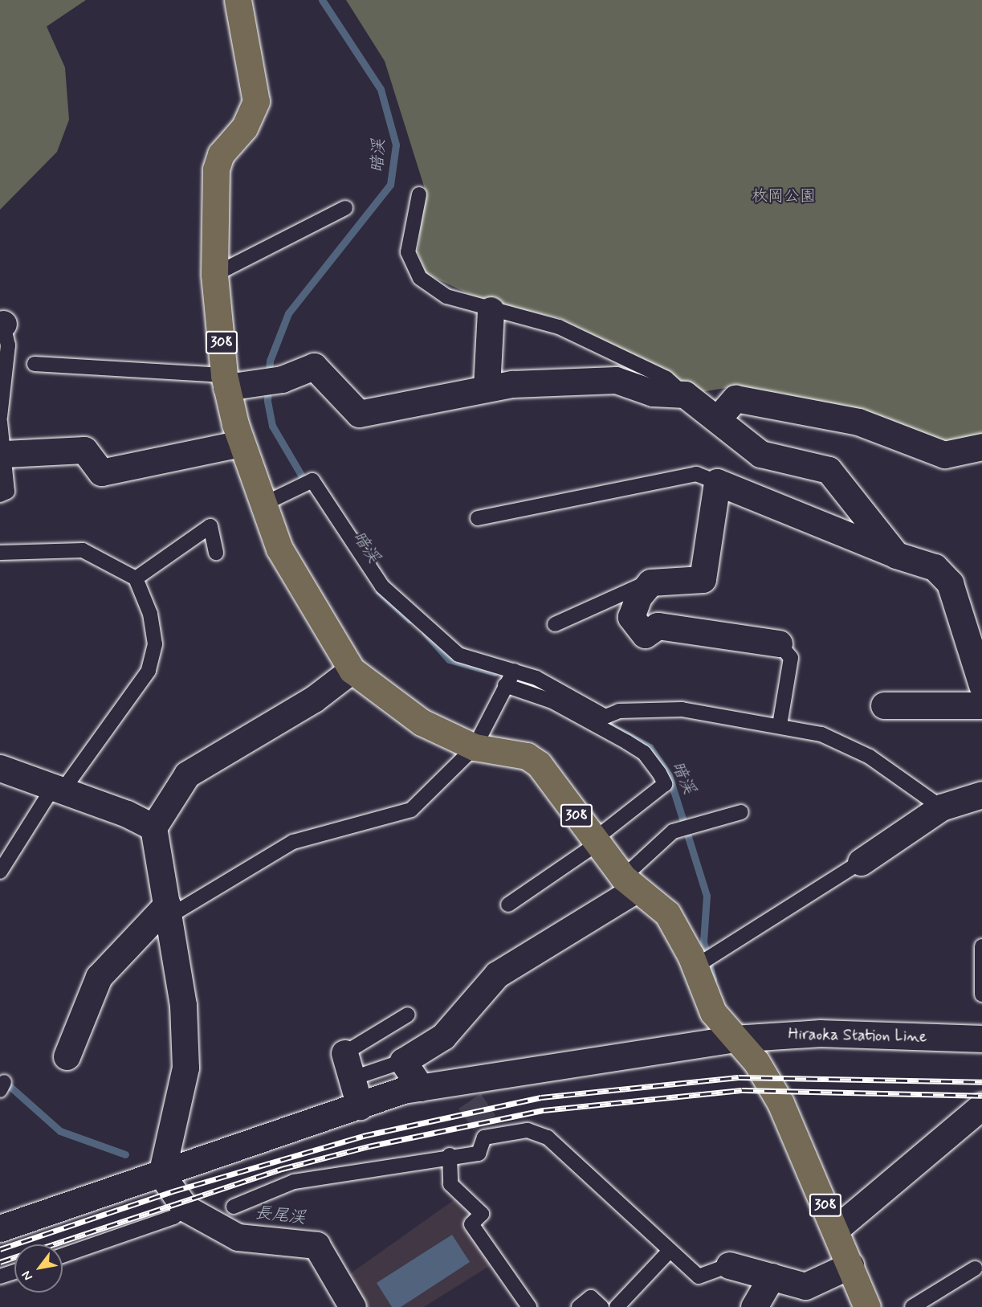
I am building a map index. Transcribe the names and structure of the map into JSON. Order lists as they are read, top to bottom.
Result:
{
  "streets": {
    "highway": ["308"],
    "street": ["Hiraoka Station Line"]
  },
  "crossings": [
    ["308", "Hiraoka Station Line"]
  ],
  "water": ["暗渓", "長尾渓"],
  "parks": ["枚岡公園"],
  "north": "bottom left"
}
